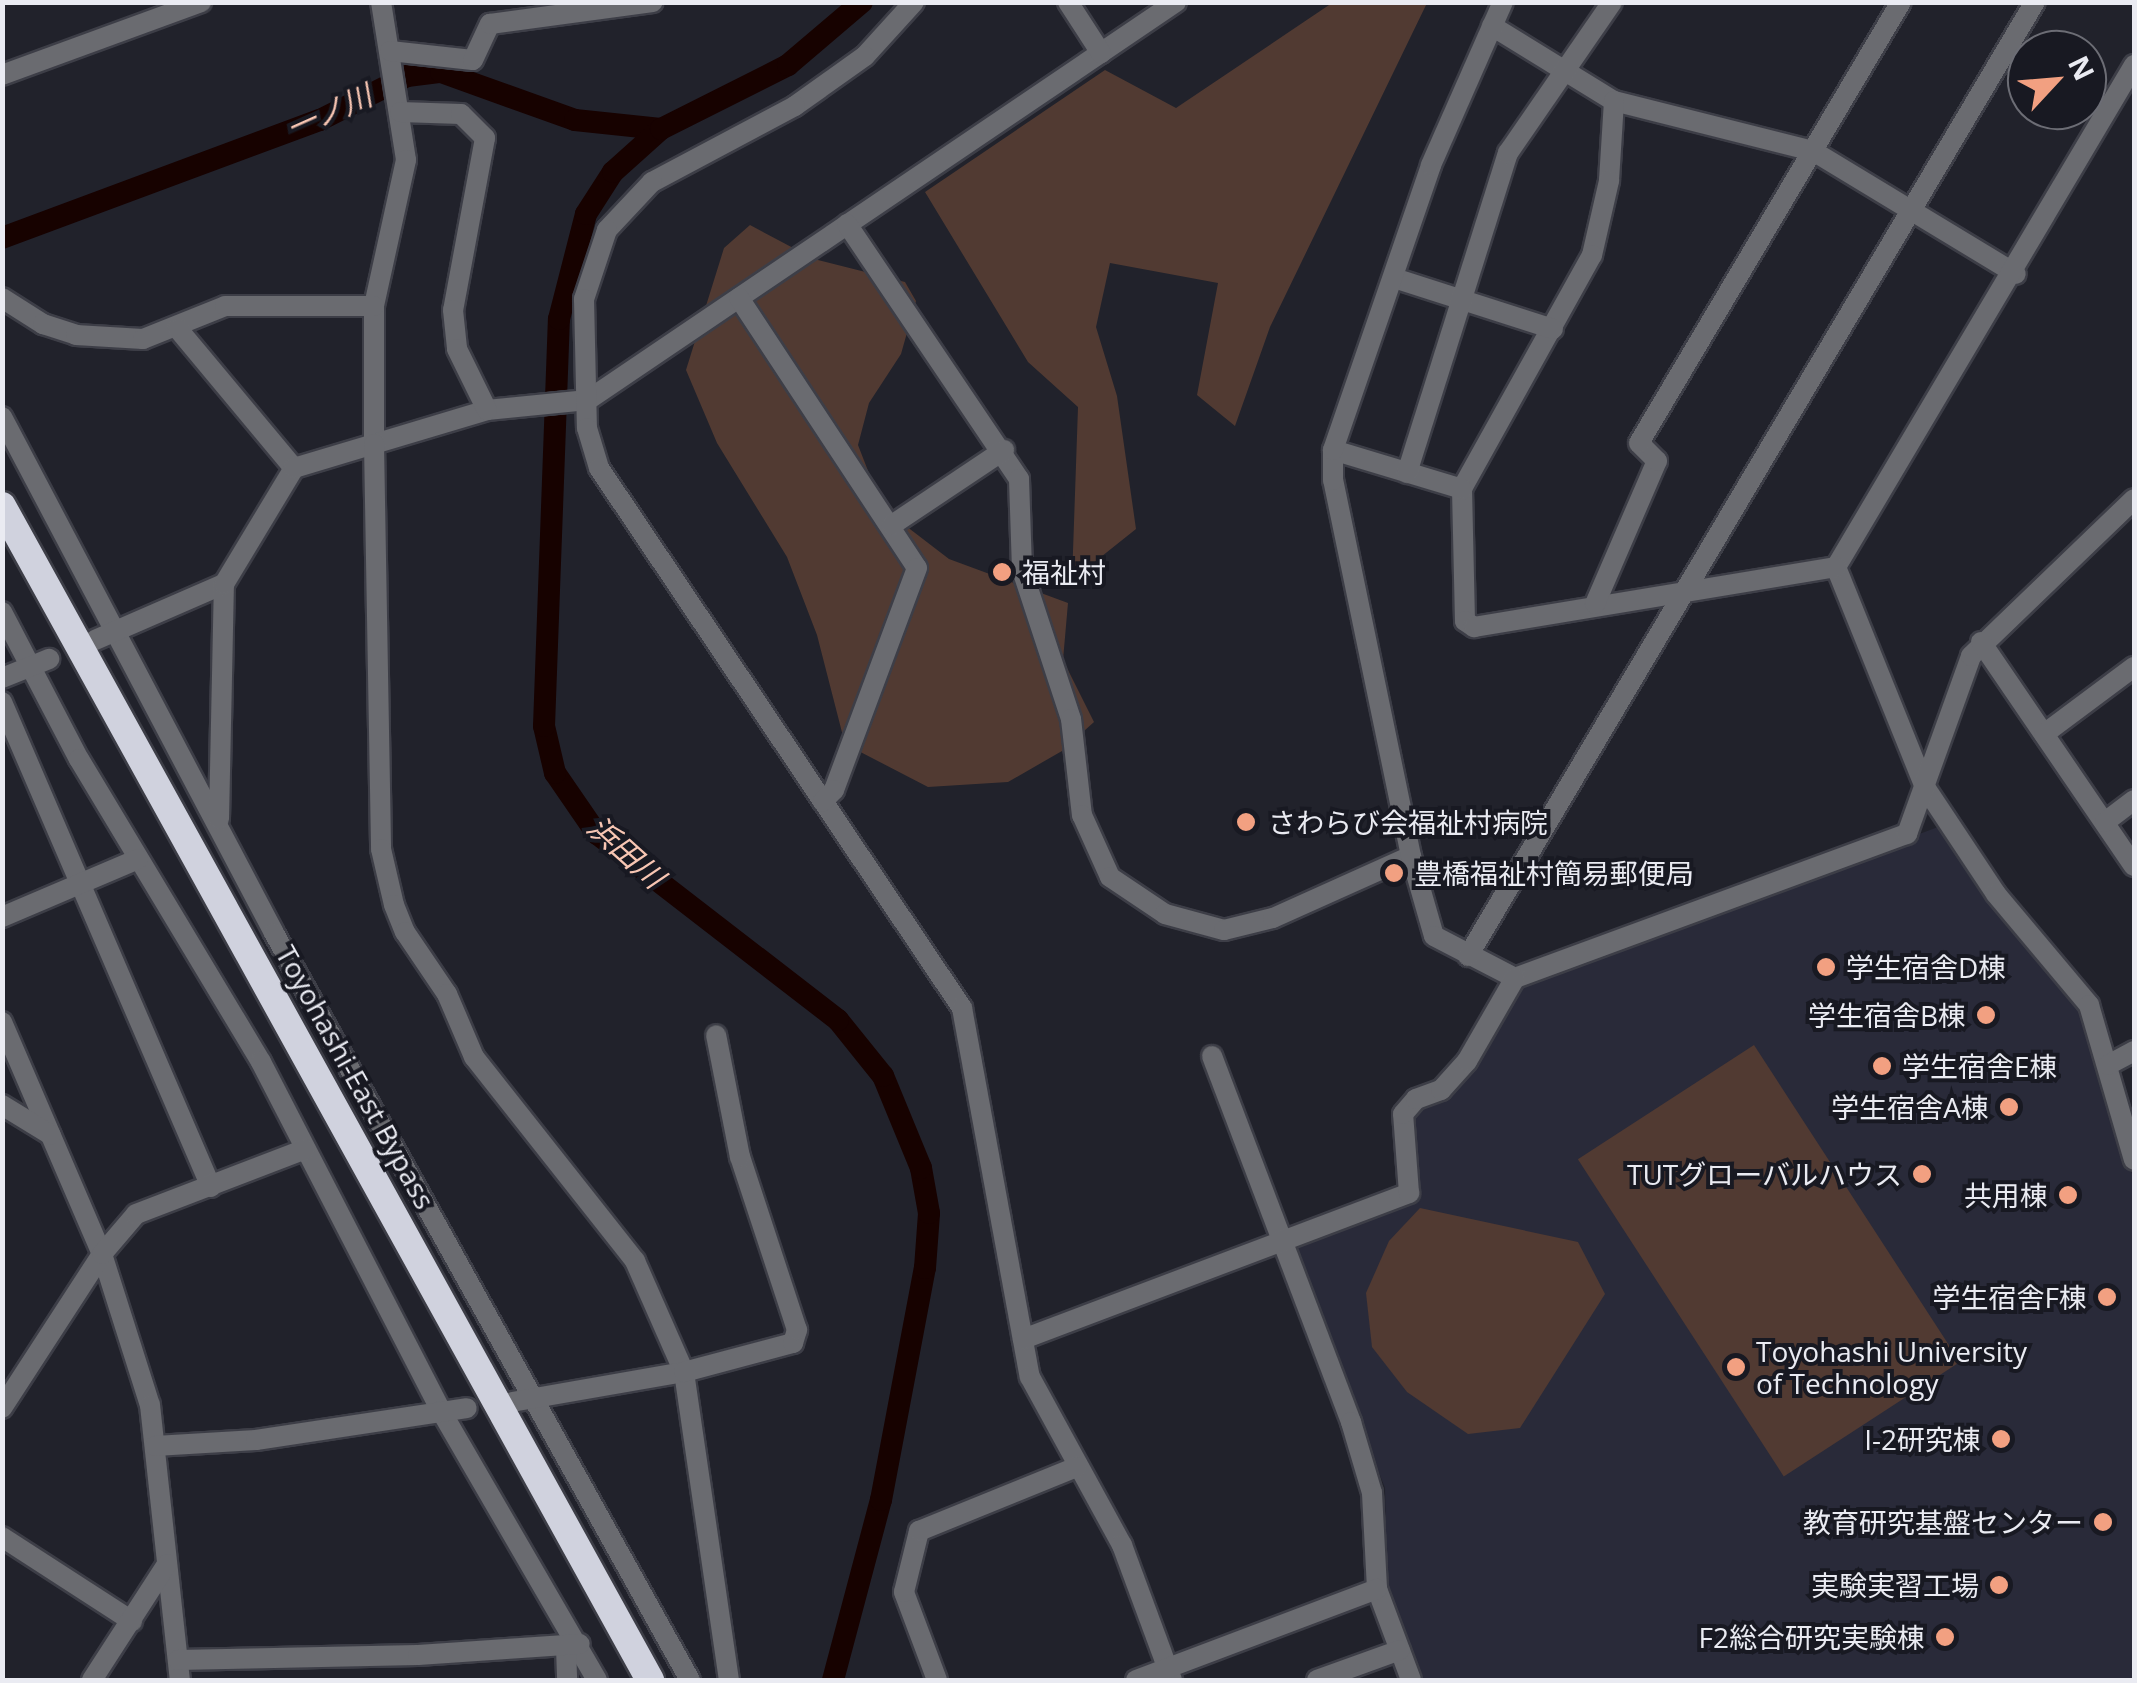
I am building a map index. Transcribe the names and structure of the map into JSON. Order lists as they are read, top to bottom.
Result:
{
  "streets": {
    "highway": ["Toyohashi-East Bypass"]
  },
  "water": ["一ノ川", "浜田川"],
  "places": [
    "福祉村",
    "さわらび会福祉村病院",
    "豊橋福祉村簡易郵便局",
    "学生宿舎D棟",
    "学生宿舎B棟",
    "学生宿舎E棟",
    "学生宿舎A棟",
    "TUTグローバルハウス",
    "共用棟",
    "学生宿舎F棟",
    "Toyohashi University of Technology",
    "I-2研究棟",
    "教育研究基盤センター",
    "実験実習工場",
    "F2総合研究実験棟"
  ],
  "north": "top right"
}
